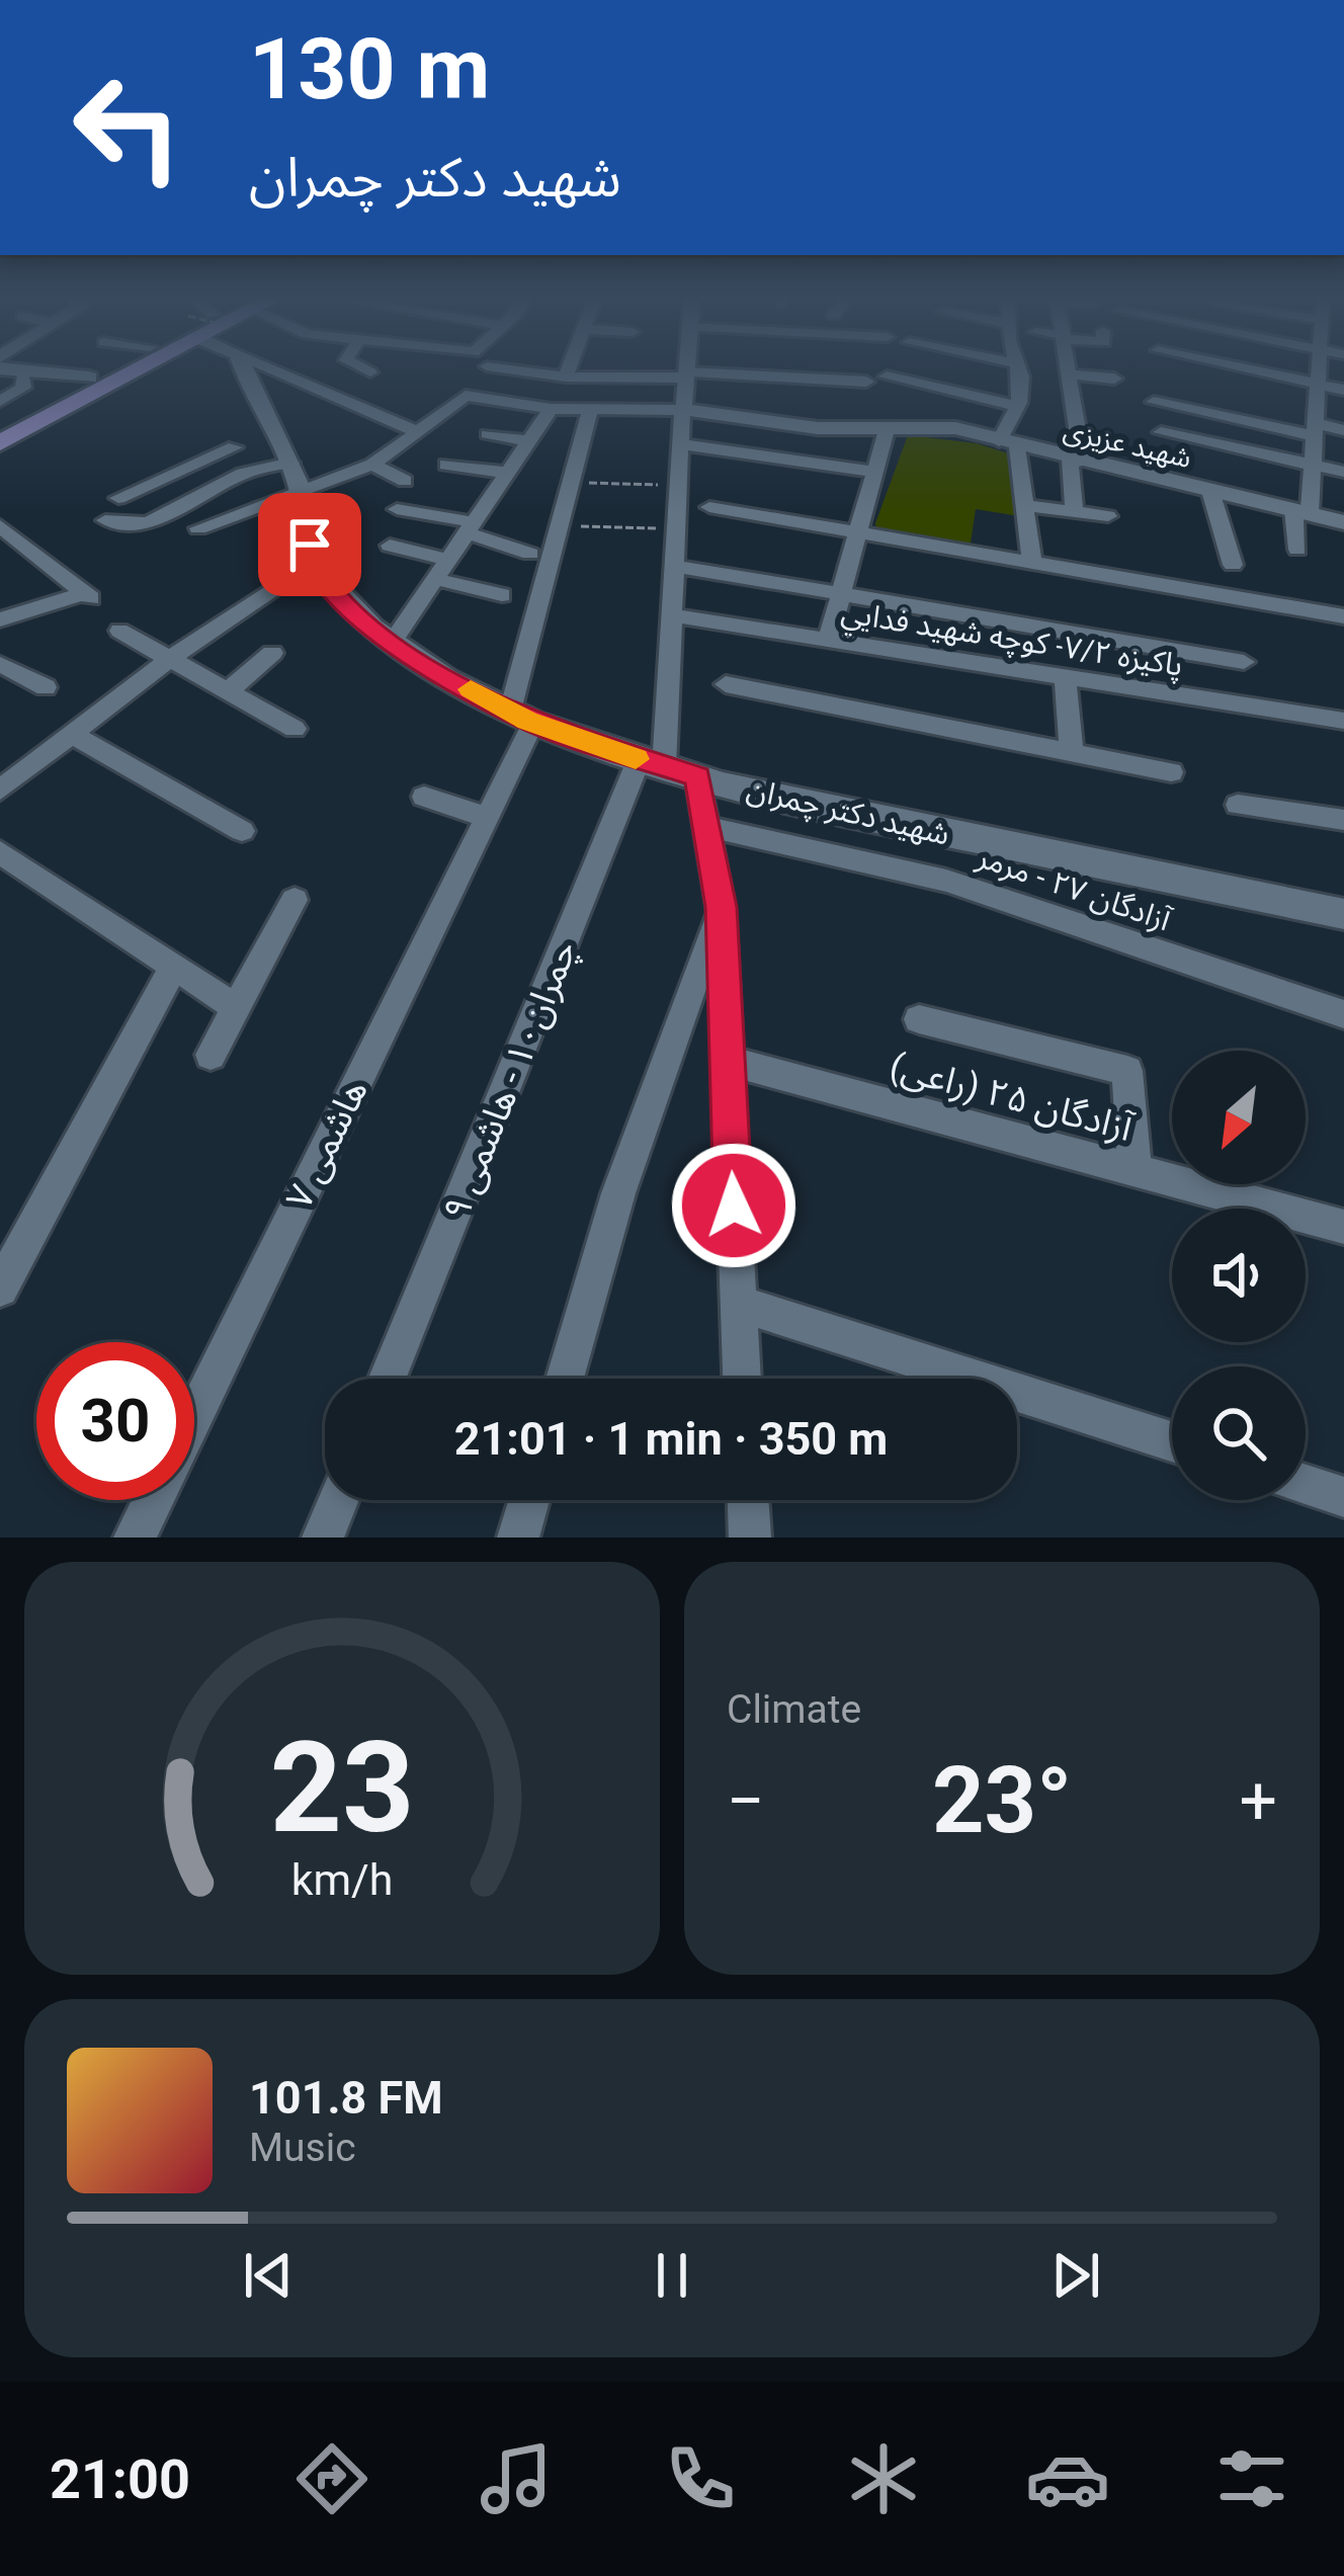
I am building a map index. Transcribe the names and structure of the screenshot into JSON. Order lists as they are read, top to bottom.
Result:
{
  "streets": {
    "street": [
      "شهید عزیزی",
      "پاکیزه ۷/۲- كوچه شهيد فدايي",
      "شهید دکتر چمران",
      "آزادگان ۲۷ - مرمر",
      "چمران۱۰ - هاشمی ۹",
      "آزادگان ۲۵ (راعی)",
      "هاشمی ۷"
    ]
  },
  "crossings": [
    ["شهید عزیزی", "چمران۱۰ - هاشمی ۹"],
    ["پاکیزه ۷/۲- كوچه شهيد فدايي", "چمران۱۰ - هاشمی ۹"],
    ["شهید دکتر چمران", "چمران۱۰ - هاشمی ۹"],
    ["شهید دکتر چمران", "هاشمی ۷"]
  ],
  "north": "bottom left",
  "page": {
    "turn": ["130 m", "شهید دکتر چمران"],
    "limit": "30",
    "trip": "21:01 · 1 min · 350 m",
    "tile": "Climate",
    "heat": ["−", "23°", "+"],
    "song": ["101.8 FM", "Music"],
    "tabs": "21:00",
    "gauge": ["23", "km/h"]
  }
}
